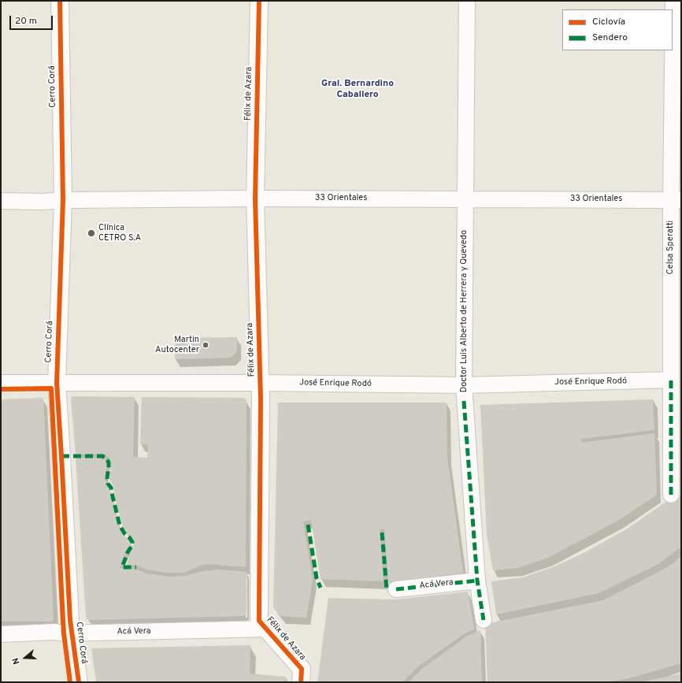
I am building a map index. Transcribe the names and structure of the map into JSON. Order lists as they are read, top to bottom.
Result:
{
  "streets": {
    "street": [
      "Cerro Corá",
      "Félix de Azara",
      "33 Orientales",
      "Celsa Speratti",
      "Doctor Luis Alberto de Herrera y Quevedo",
      "José Enrique Rodó",
      "Acá Vera"
    ]
  },
  "crossings": [
    ["Cerro Corá", "33 Orientales"],
    ["Cerro Corá", "José Enrique Rodó"],
    ["Cerro Corá", "Acá Vera"],
    ["Félix de Azara", "33 Orientales"],
    ["Félix de Azara", "José Enrique Rodó"],
    ["Félix de Azara", "Acá Vera"],
    ["33 Orientales", "Celsa Speratti"],
    ["33 Orientales", "Doctor Luis Alberto de Herrera y Quevedo"],
    ["Celsa Speratti", "José Enrique Rodó"],
    ["Doctor Luis Alberto de Herrera y Quevedo", "José Enrique Rodó"],
    ["Doctor Luis Alberto de Herrera y Quevedo", "Acá Vera"]
  ],
  "districts": ["Gral. Bernardino Caballero"],
  "places": ["Clínica CETRO S.A", "Martin Autocenter"],
  "legend": ["Ciclovía", "Sendero"],
  "scale_bar": "20 m",
  "north": "left"
}
